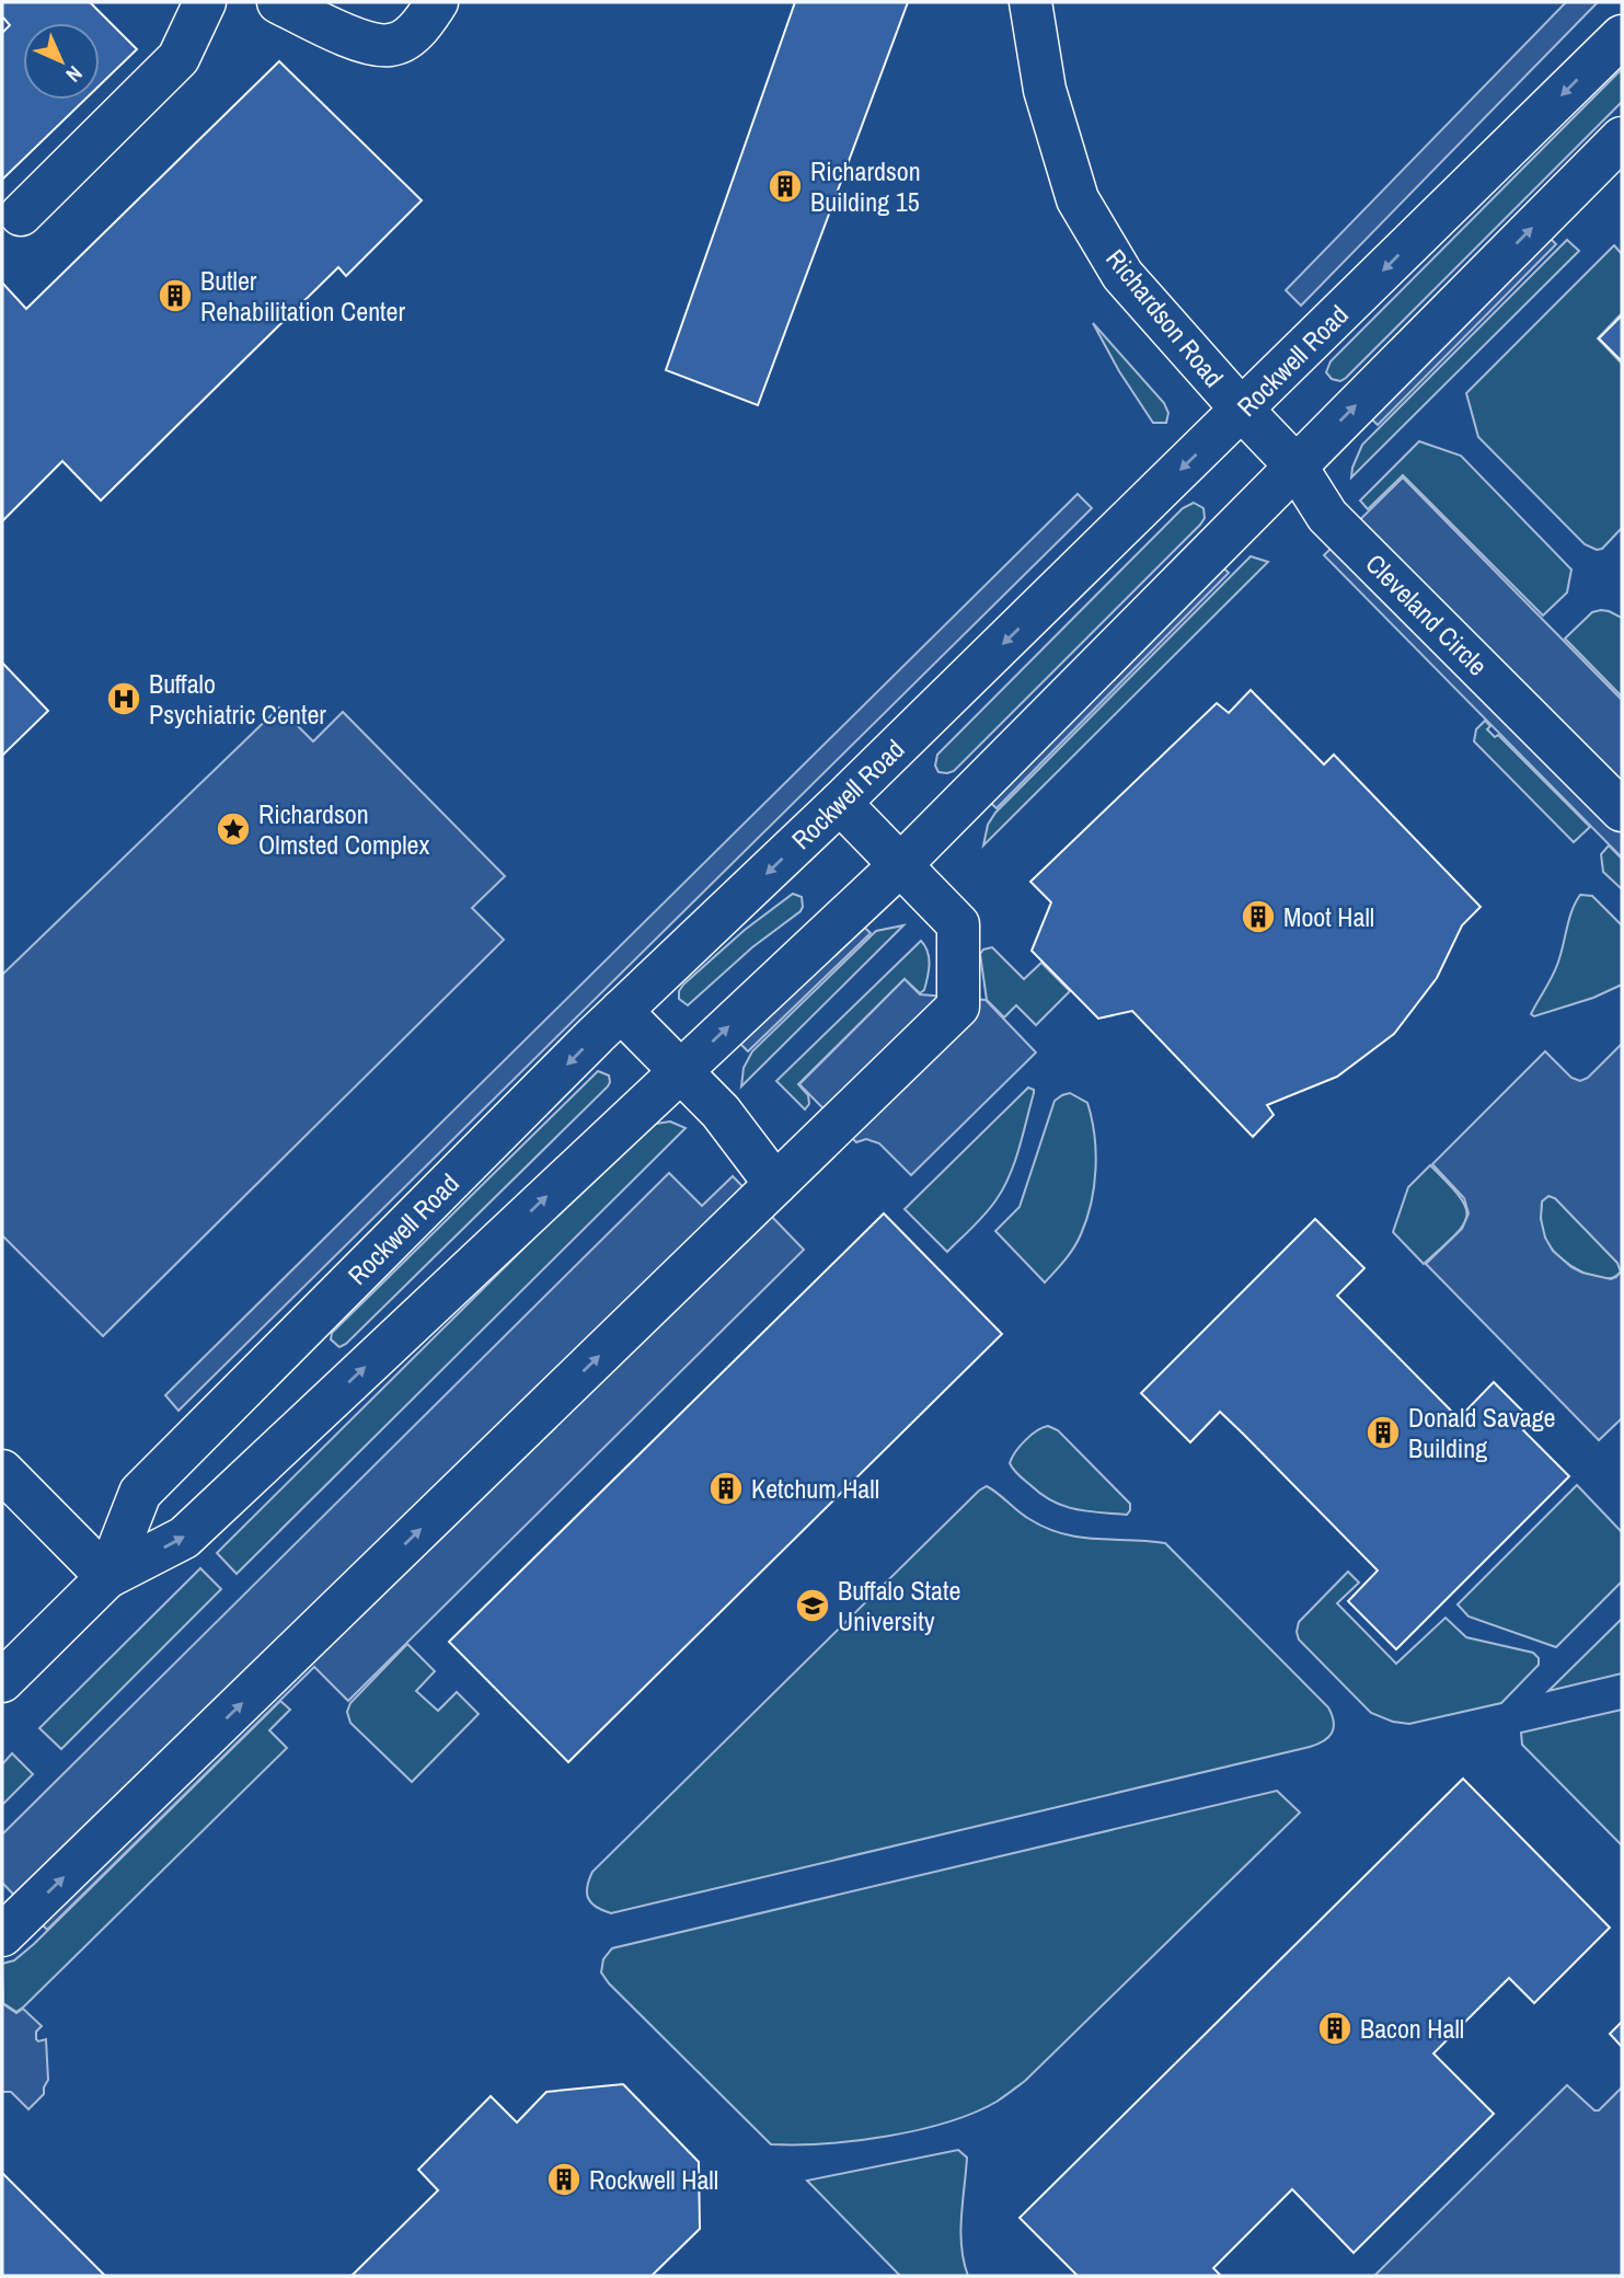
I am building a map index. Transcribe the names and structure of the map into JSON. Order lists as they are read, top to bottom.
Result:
{
  "streets": {
    "street": ["Richardson Road", "Rockwell Road", "Cleveland Circle"]
  },
  "crossings": [
    ["Richardson Road", "Rockwell Road"],
    ["Richardson Road", "Cleveland Circle"],
    ["Rockwell Road", "Cleveland Circle"]
  ],
  "places": {
    "building": [
      "Richardson Building 15",
      "Butler Rehabilitation Center",
      "Moot Hall",
      "Donald Savage Building",
      "Ketchum Hall",
      "Bacon Hall",
      "Rockwell Hall"
    ],
    "hospital": ["Buffalo Psychiatric Center"],
    "place": ["Richardson Olmsted Complex"],
    "school or university": ["Buffalo State University"]
  },
  "north": "bottom right"
}
